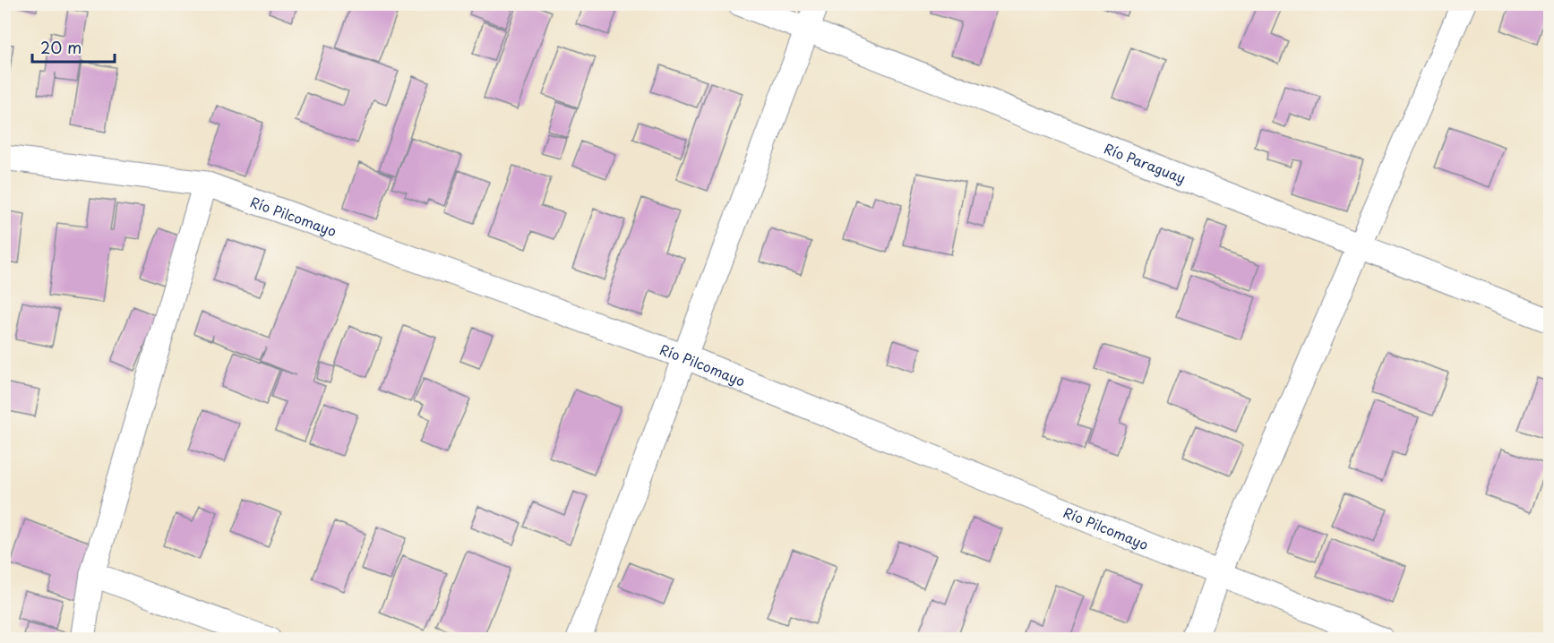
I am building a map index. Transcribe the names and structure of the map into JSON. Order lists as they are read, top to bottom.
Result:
{
  "streets": {
    "street": ["Río Paraguay", "Río Pilcomayo"]
  },
  "scale_bar": "20 m"
}
